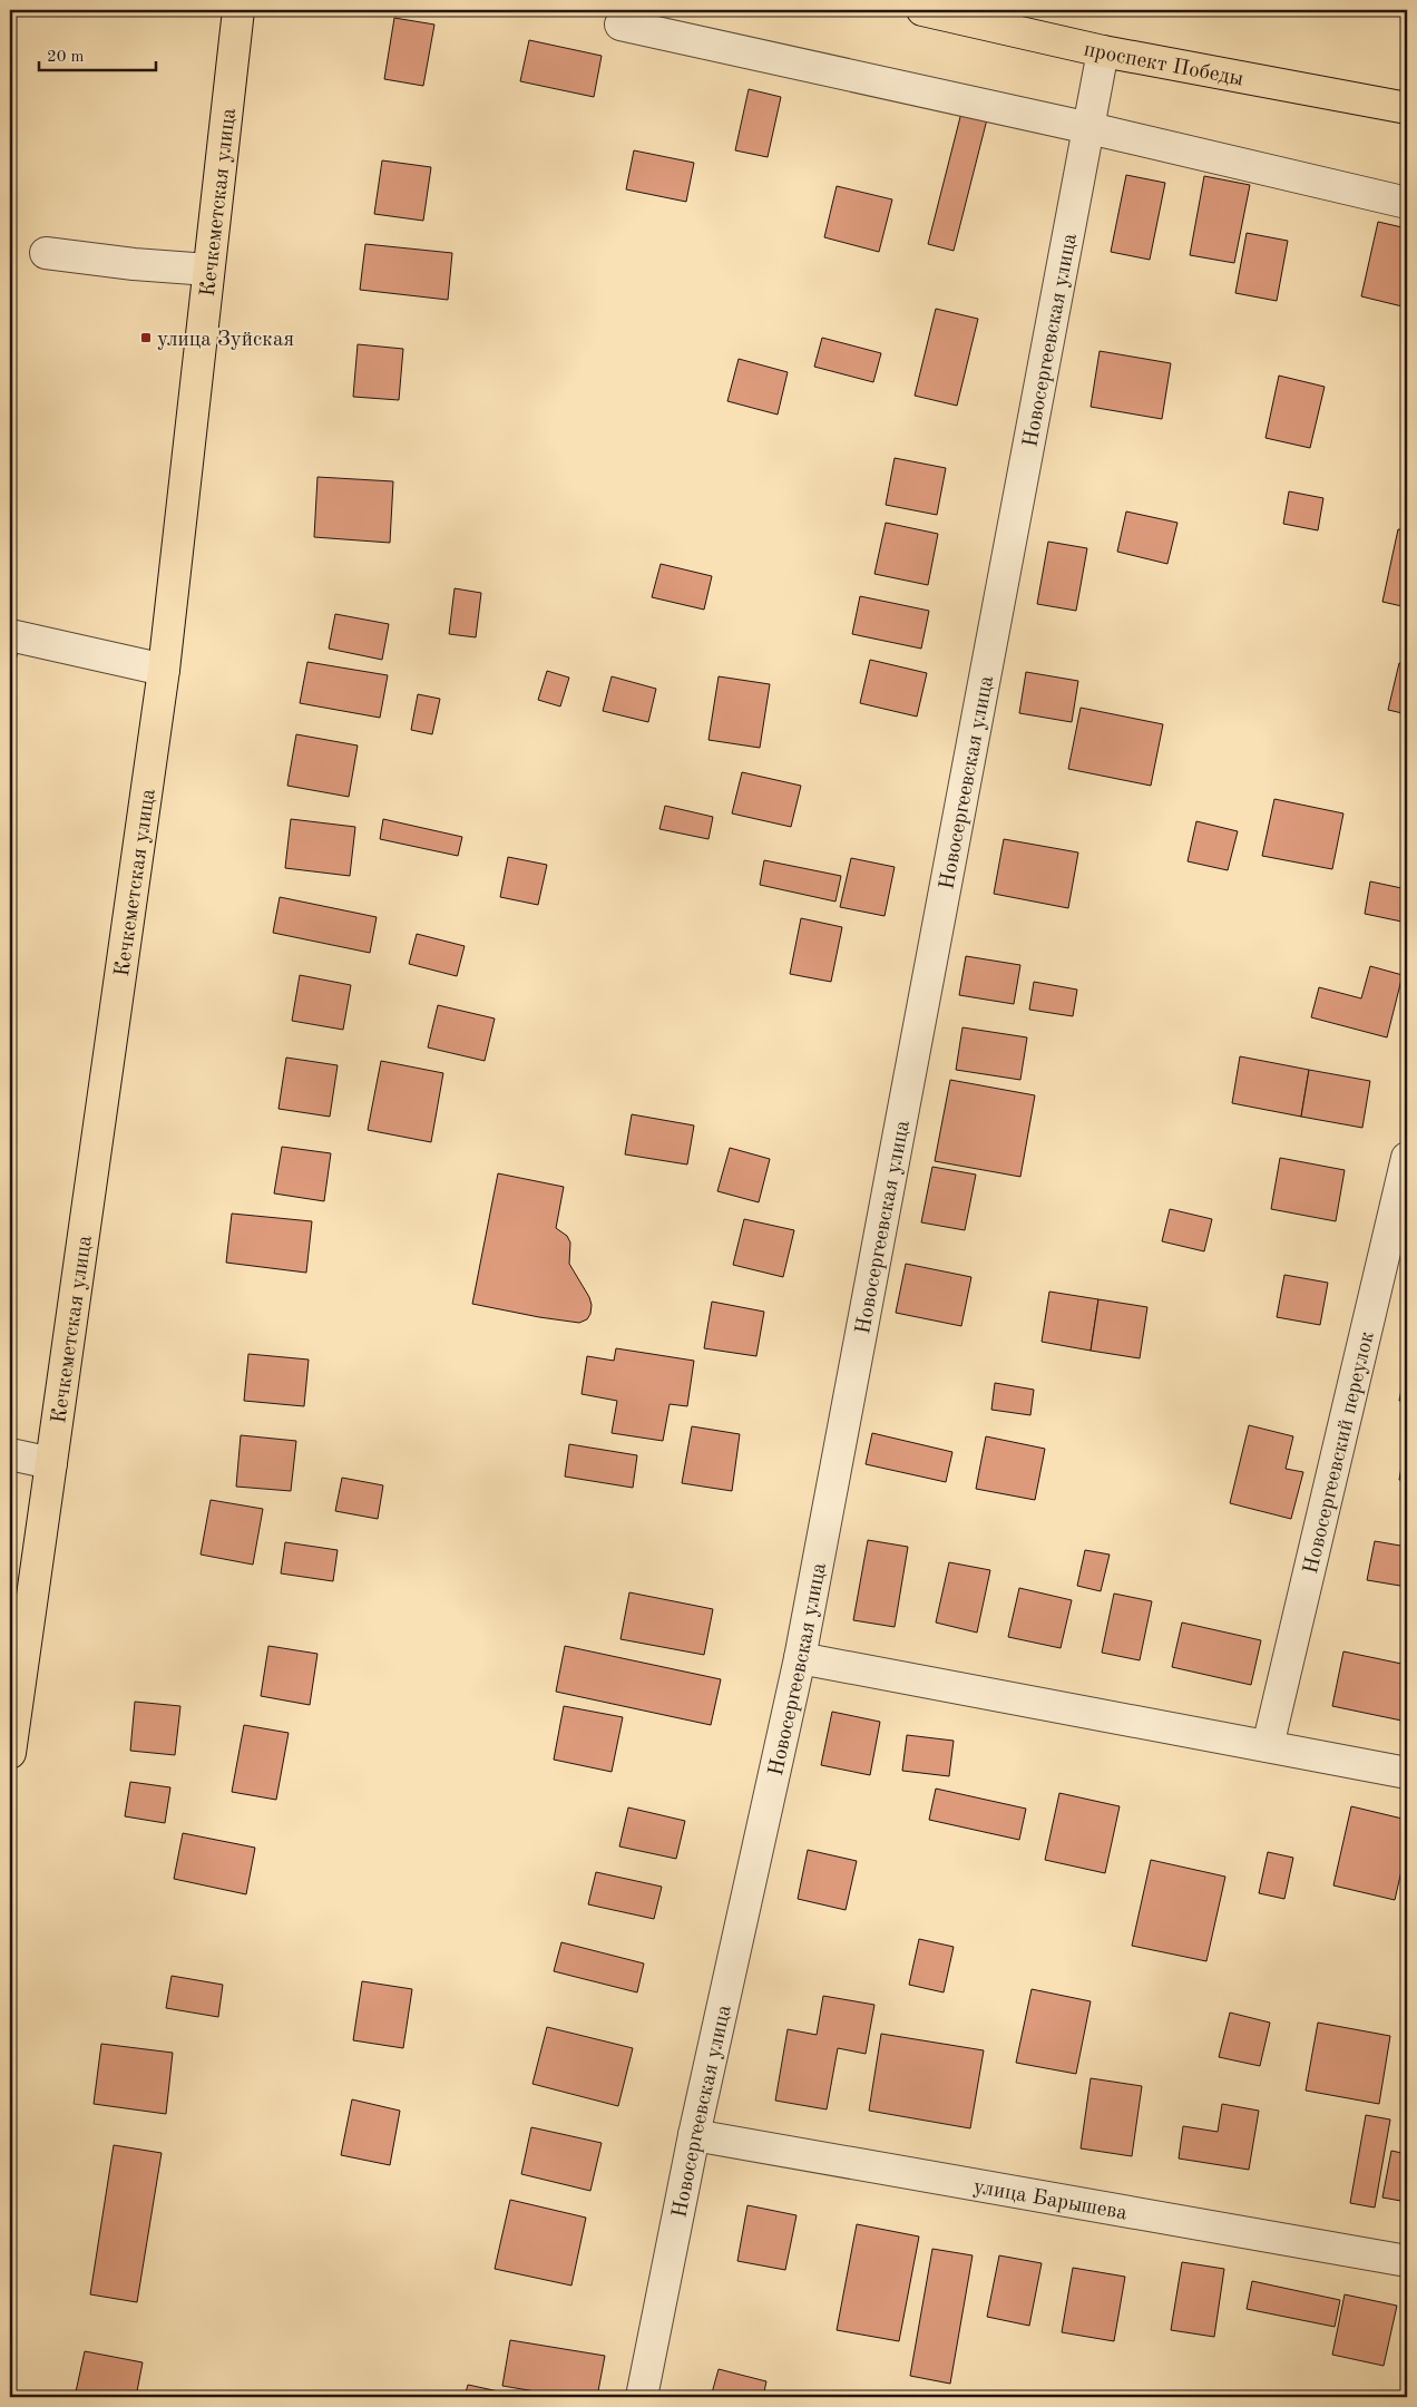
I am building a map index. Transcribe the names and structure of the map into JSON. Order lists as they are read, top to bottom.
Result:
{
  "streets": {
    "main road": ["проспект Победы", "Кечкеметская улица"],
    "street": ["Новосергеевская улица", "Новосергеевский переулок", "улица Барышева"]
  },
  "crossings": [
    ["проспект Победы", "Новосергеевская улица"],
    ["Новосергеевская улица", "улица Барышева"]
  ],
  "places": {
    "transit": ["улица Зуйская"]
  },
  "scale_bar": "20 m"
}
